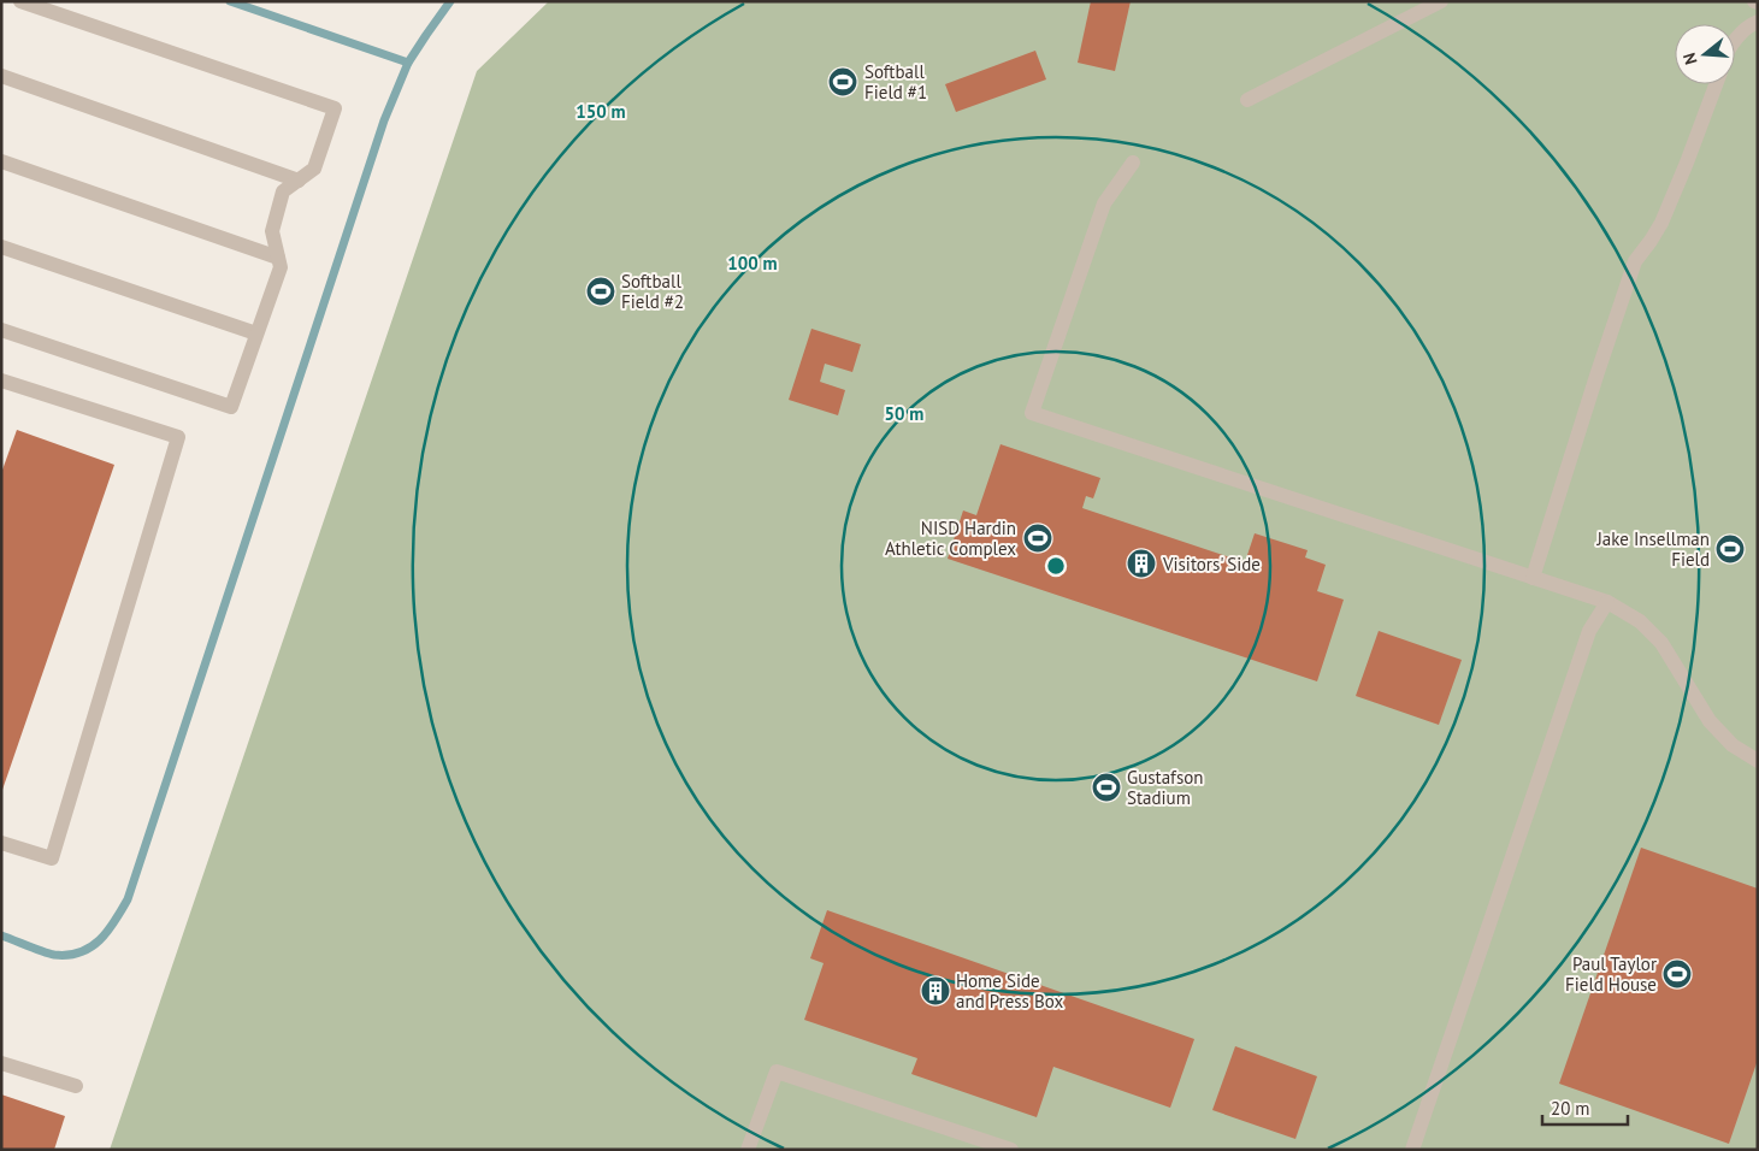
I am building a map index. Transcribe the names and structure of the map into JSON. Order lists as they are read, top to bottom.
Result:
{
  "places": {
    "sports": [
      "Softball Field #1",
      "Softball Field #2",
      "NISD Hardin Athletic Complex",
      "Jake Insellman Field",
      "Gustafson Stadium",
      "Paul Taylor Field House"
    ],
    "building": ["Visitors' Side", "Home Side and Press Box"]
  },
  "scale_bar": "20 m",
  "north": "left",
  "rings": ["150 m", "100 m", "50 m"]
}
